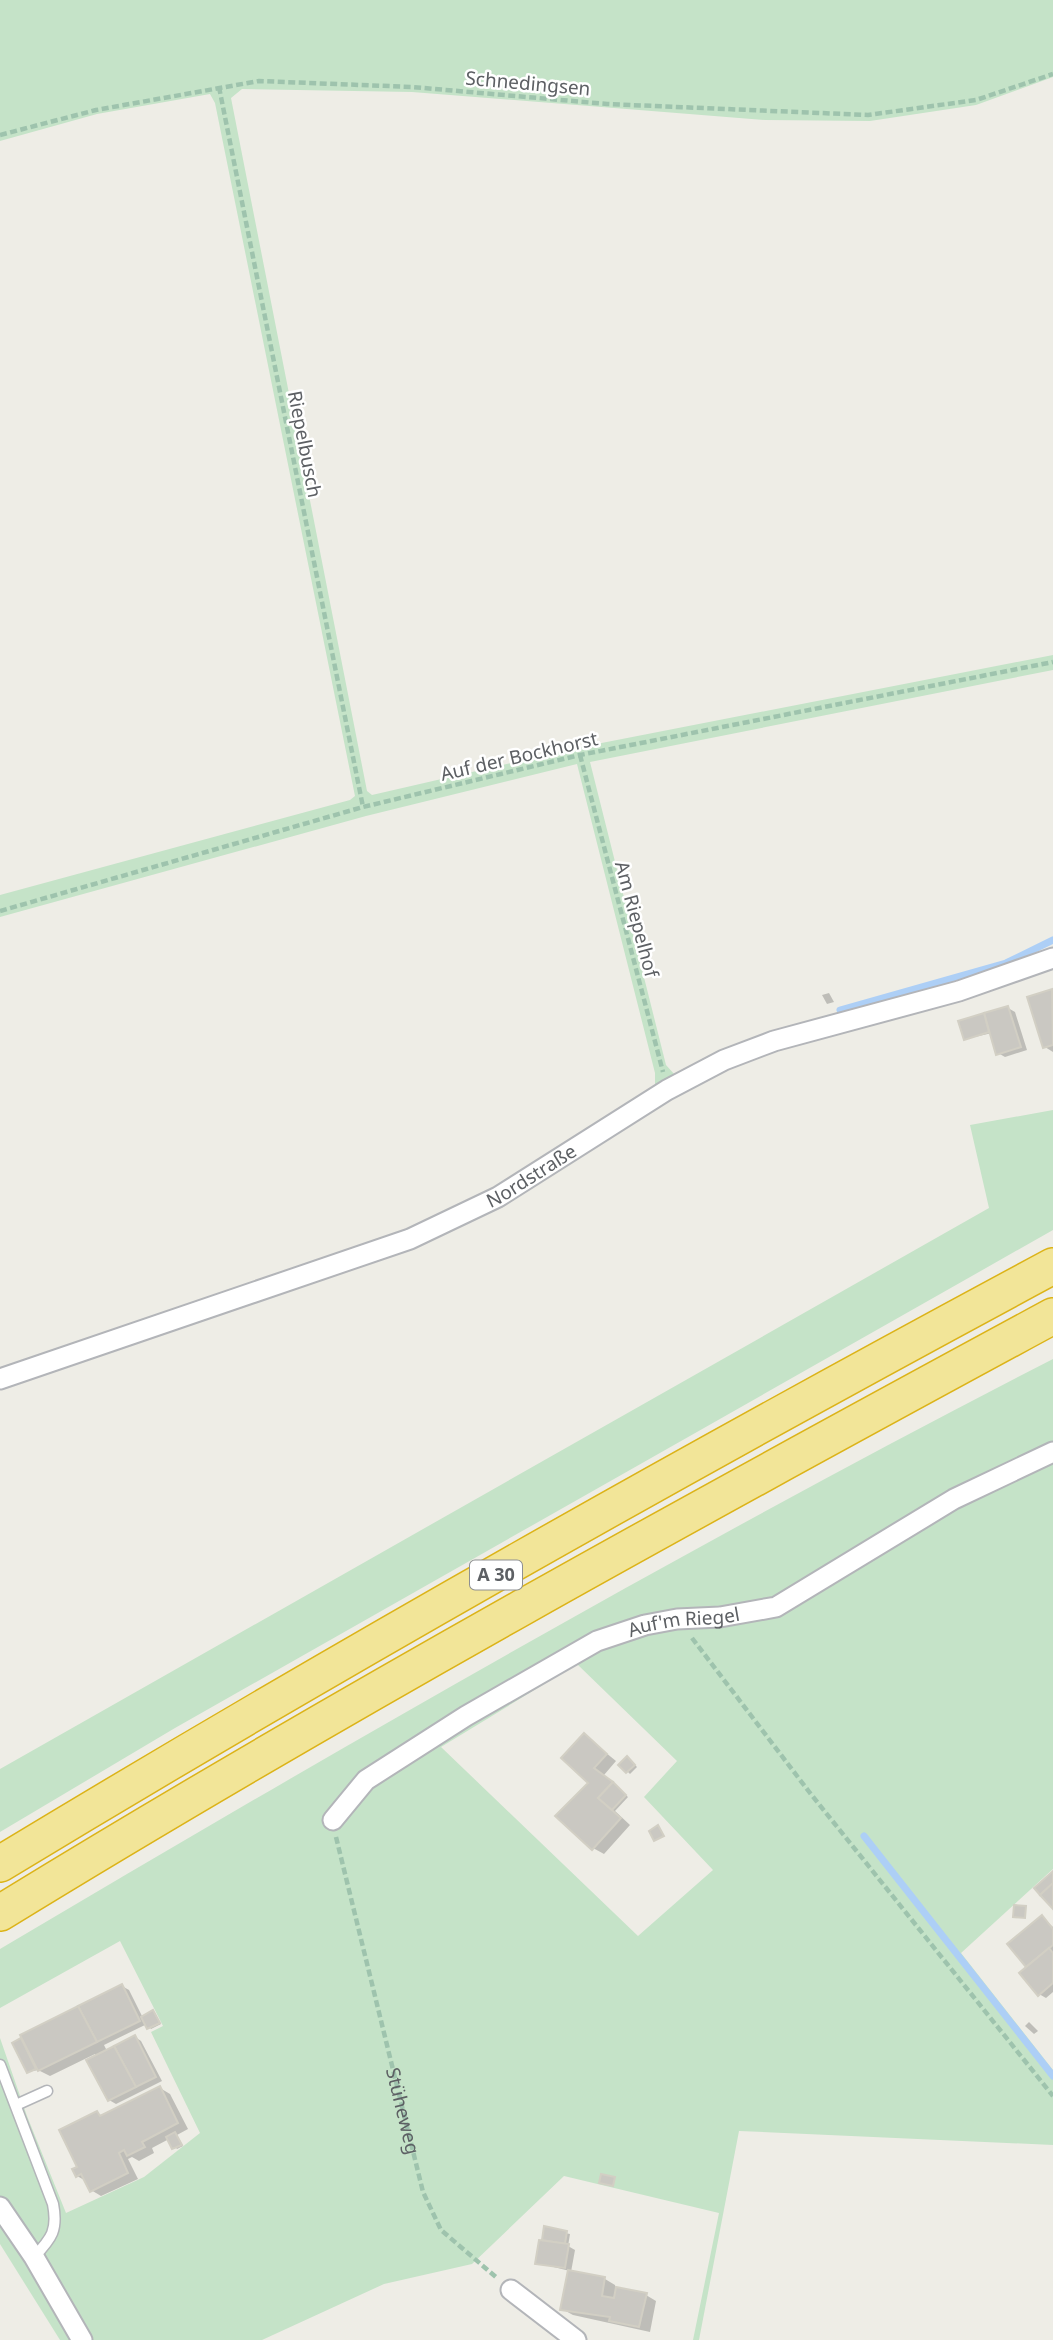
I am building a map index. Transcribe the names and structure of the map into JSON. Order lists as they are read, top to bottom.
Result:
{
  "streets": {
    "highway": ["A 30"],
    "street": ["Nordstraße", "Auf'm Riegel"],
    "path": [
      "Schnedingsen",
      "Riepelbusch",
      "Auf der Bockhorst",
      "Am Riepelhof",
      "Stüheweg"
    ]
  },
  "crossings": [
    ["Schnedingsen", "Riepelbusch"],
    ["Riepelbusch", "Auf der Bockhorst"],
    ["Auf der Bockhorst", "Am Riepelhof"],
    ["Am Riepelhof", "Nordstraße"],
    ["Auf'm Riegel", "Stüheweg"]
  ]
}
